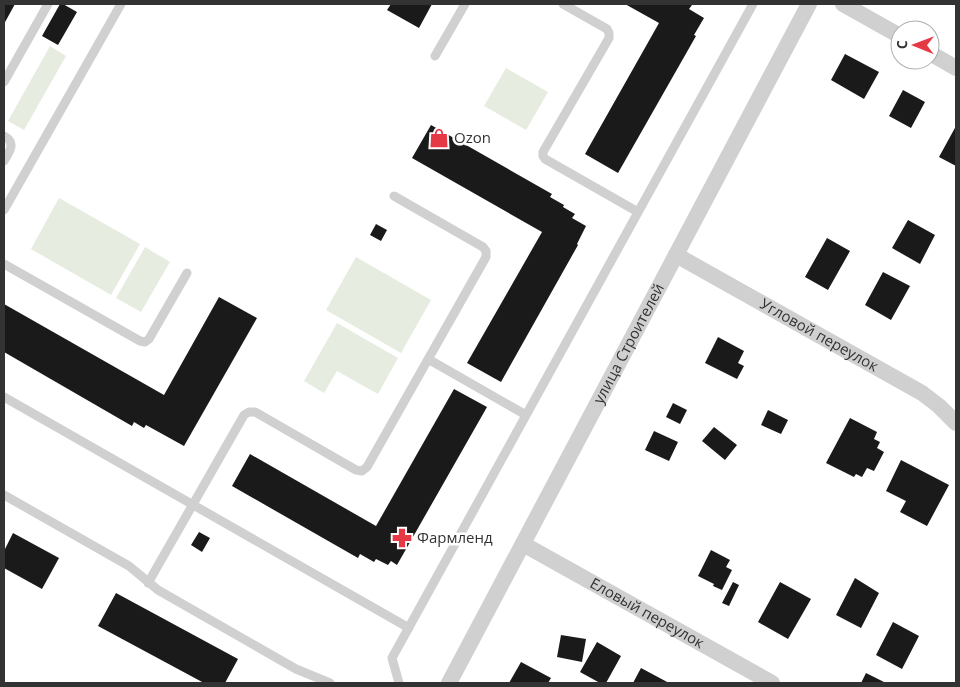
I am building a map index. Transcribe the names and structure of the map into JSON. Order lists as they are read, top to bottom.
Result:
{
  "streets": {
    "street": ["Угловой переулок", "улица Строителей", "Еловый переулок"]
  },
  "crossings": [
    ["Угловой переулок", "улица Строителей"],
    ["улица Строителей", "Еловый переулок"]
  ],
  "places": {
    "shop": ["Ozon"],
    "pharmacy": ["Фармленд"]
  },
  "north": "left"
}
